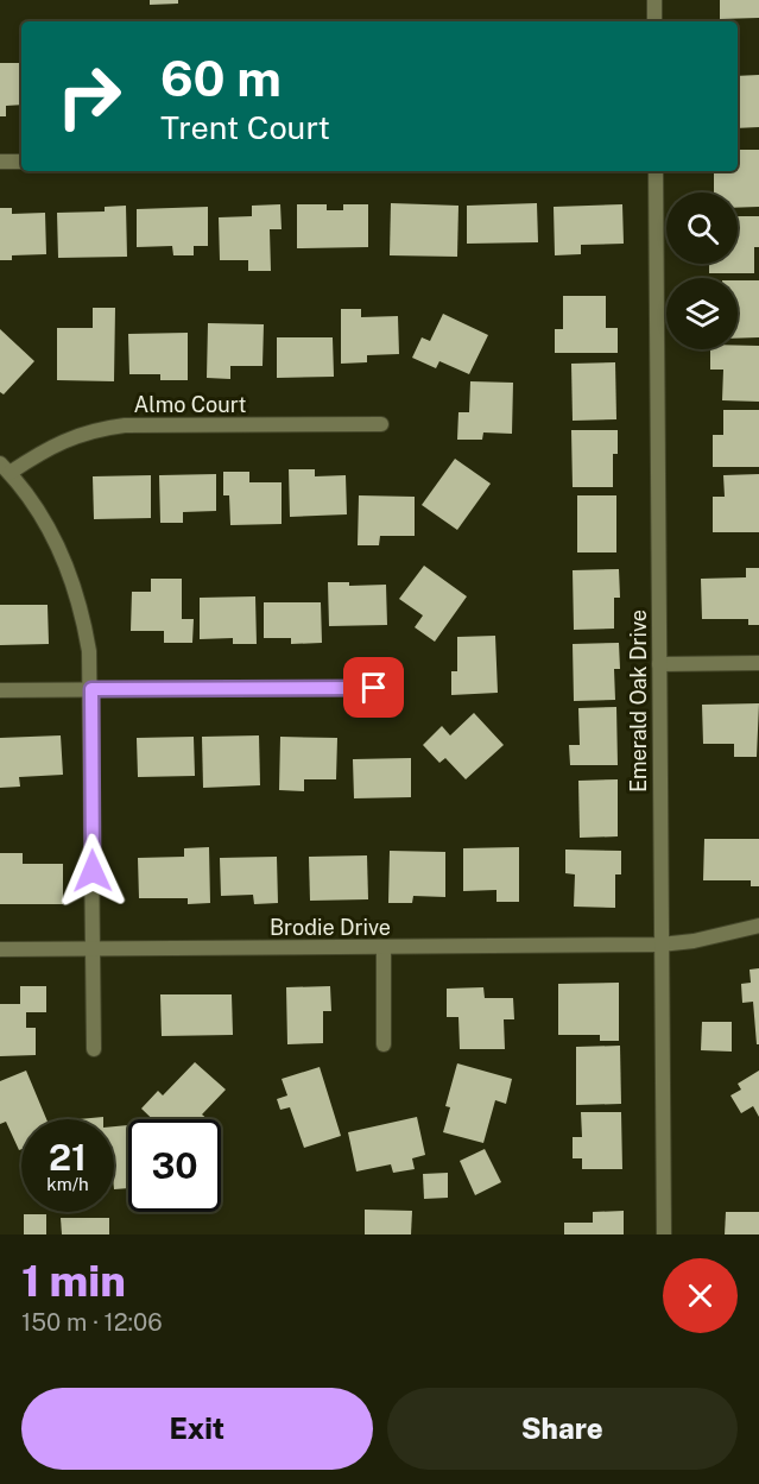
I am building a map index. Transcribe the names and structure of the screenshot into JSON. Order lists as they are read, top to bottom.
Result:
{
  "streets": {
    "street": ["Almo Court", "Emerald Oak Drive", "Brodie Drive"]
  },
  "crossings": [
    ["Emerald Oak Drive", "Brodie Drive"]
  ],
  "page": {
    "turn": ["60 m", "Trent Court"],
    "speed": "21 km/h",
    "limit": "30",
    "heading": ["1 min", "150 m · 12:06"],
    "buttons": ["Exit", "Share"]
  }
}
